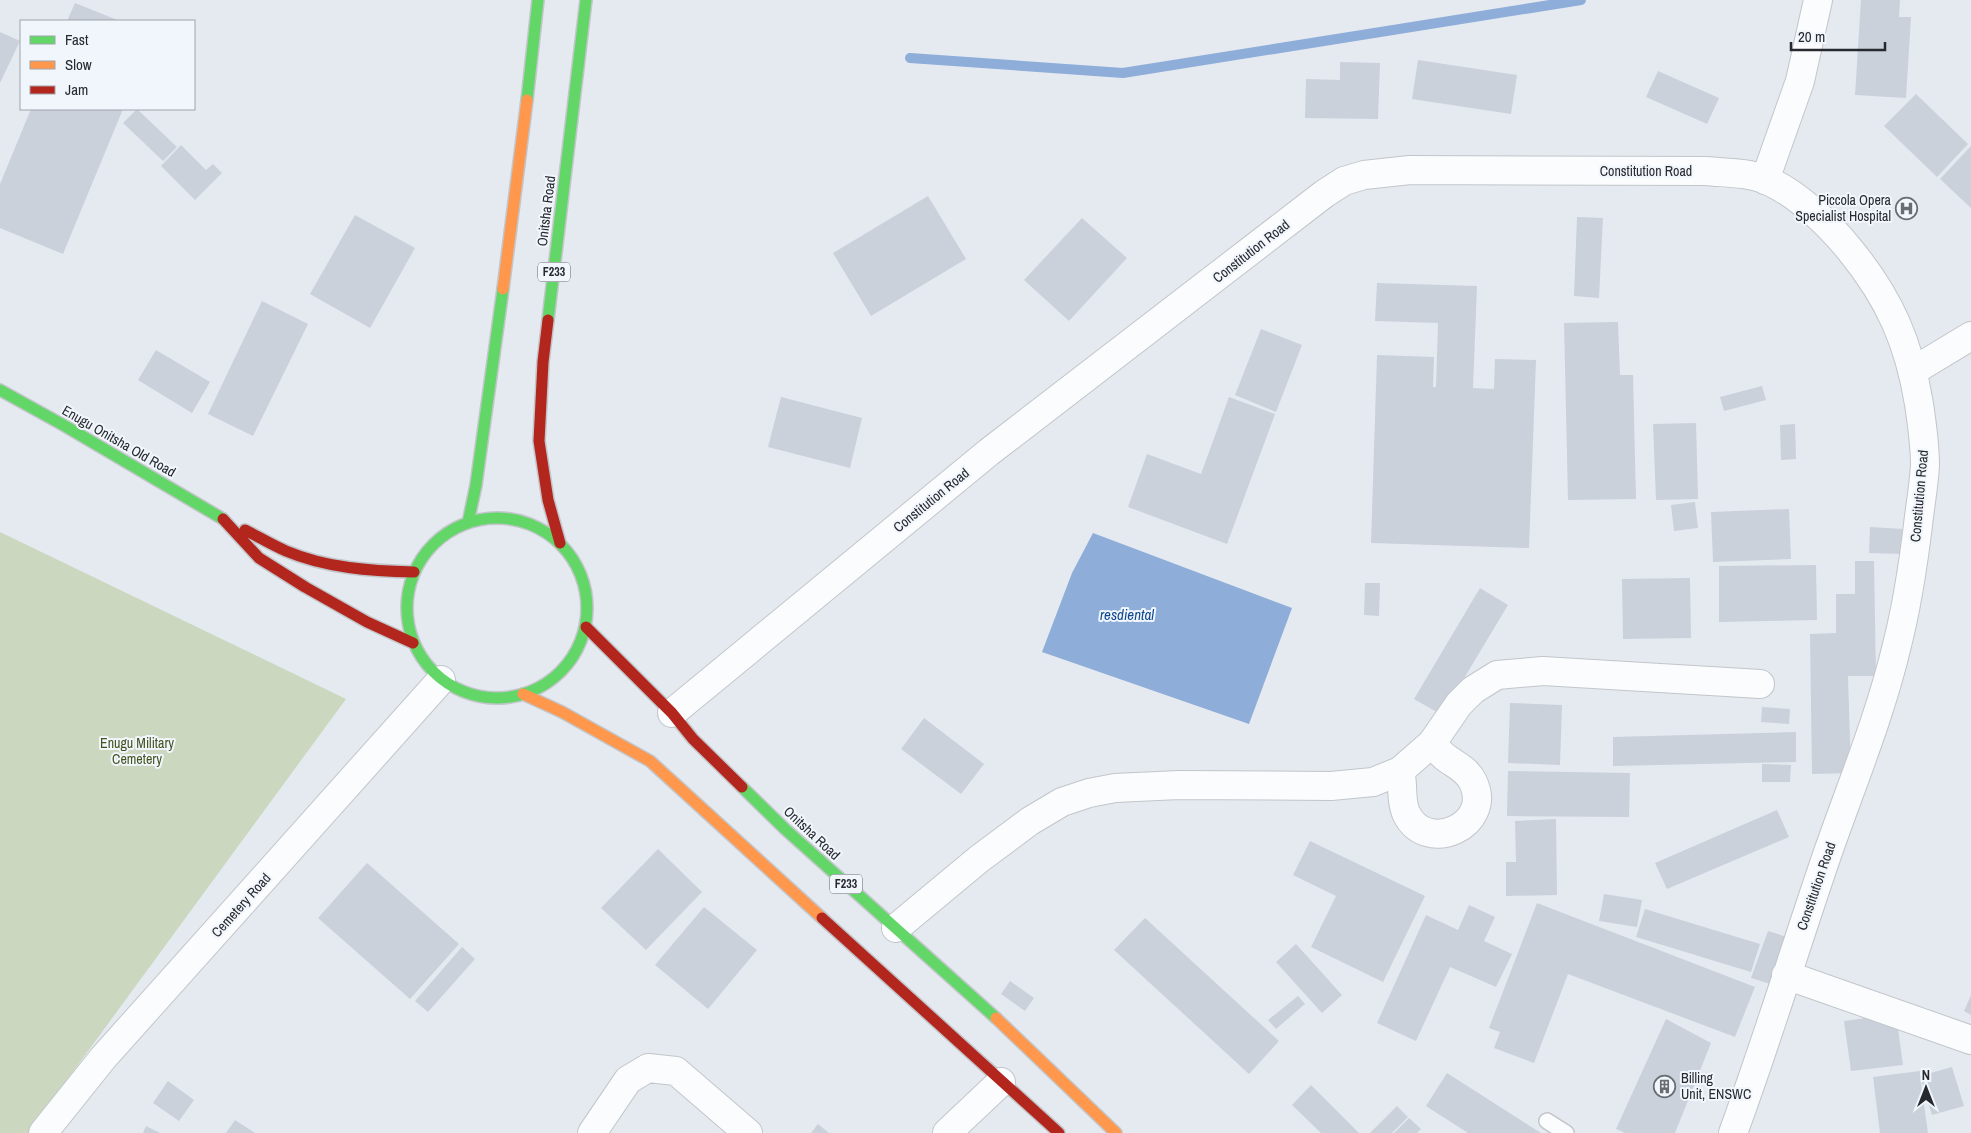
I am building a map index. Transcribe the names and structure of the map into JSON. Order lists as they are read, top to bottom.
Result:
{
  "streets": {
    "main road": ["Onitsha Road", "F233", "Enugu Onitsha Old Road"],
    "street": ["Constitution Road", "Cemetery Road"]
  },
  "crossings": [
    ["Constitution Road", "Onitsha Road"],
    ["Onitsha Road", "F233"],
    ["F233", "Cemetery Road"]
  ],
  "water": ["resdiental"],
  "parks": ["Enugu Military Cemetery"],
  "places": {
    "hospital": ["Piccola Opera Specialist Hospital"],
    "building": ["Billing Unit, ENSWC"]
  },
  "legend": ["Fast", "Slow", "Jam"],
  "scale_bar": "20 m",
  "north": "top"
}
